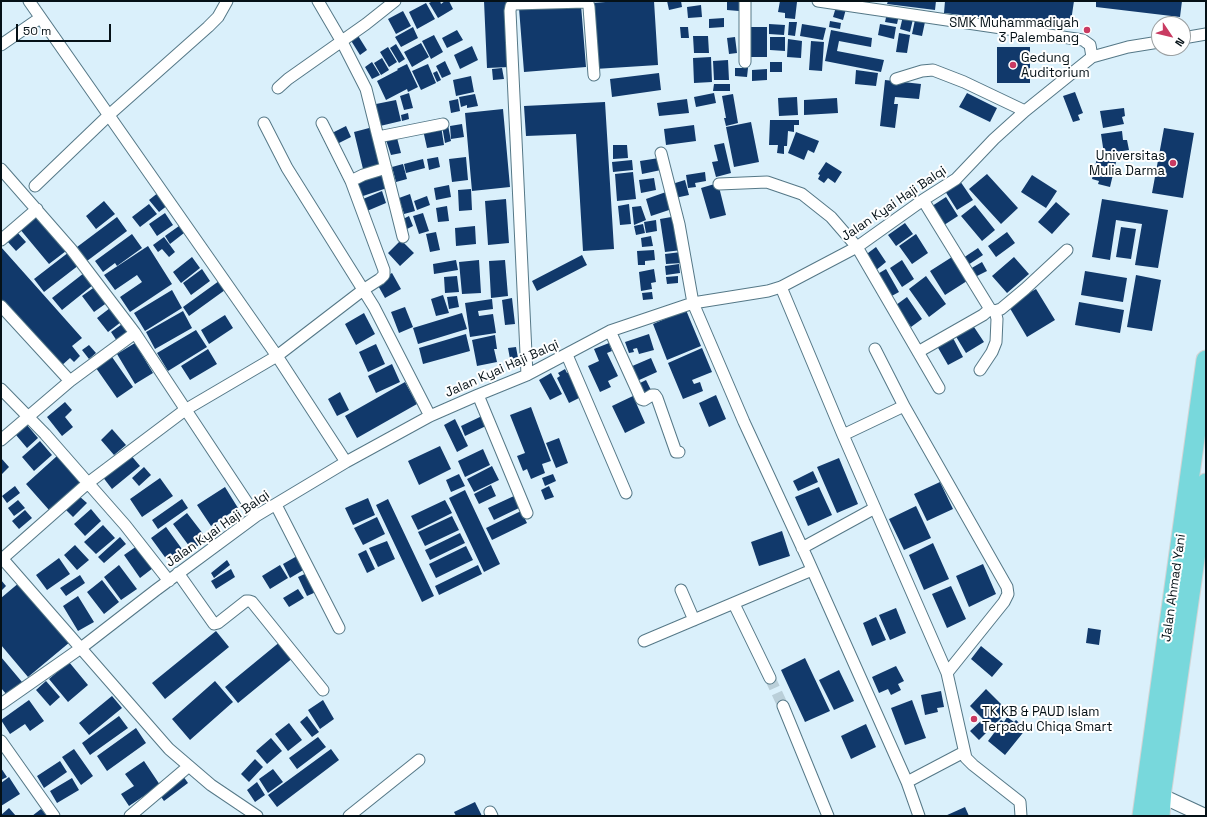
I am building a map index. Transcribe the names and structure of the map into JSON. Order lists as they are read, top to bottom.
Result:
{
  "streets": {
    "highway": ["Jalan Ahmad Yani"],
    "street": ["Jalan Kyai Haji Balqi"]
  },
  "places": [
    "SMK Muhammadiyah 3 Palembang",
    "Gedung Auditorium",
    "Universitas Mulia Darma",
    "TK KB & PAUD Islam Terpadu Chiqa Smart"
  ],
  "scale_bar": "50 m",
  "north": "bottom right"
}
